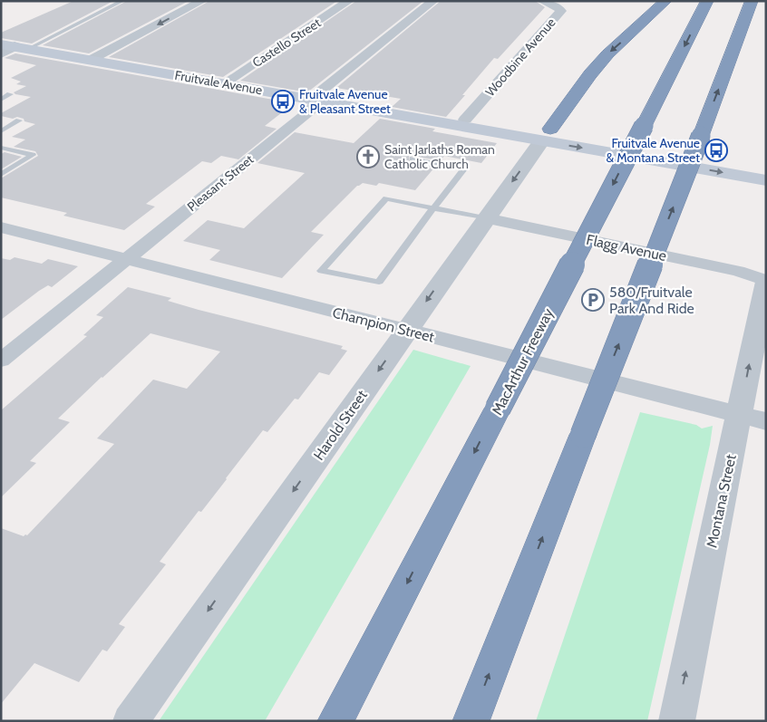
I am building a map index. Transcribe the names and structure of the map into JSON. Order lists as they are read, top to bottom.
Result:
{
  "streets": {
    "highway": ["MacArthur Freeway"],
    "main road": ["Fruitvale Avenue"],
    "street": [
      "Castello Street",
      "Woodbine Avenue",
      "Pleasant Street",
      "Flagg Avenue",
      "Champion Street",
      "Harold Street",
      "Montana Street"
    ]
  },
  "crossings": [
    ["Castello Street", "Fruitvale Avenue"],
    ["Woodbine Avenue", "Fruitvale Avenue"],
    ["Fruitvale Avenue", "Pleasant Street"],
    ["Fruitvale Avenue", "Harold Street"],
    ["Pleasant Street", "Champion Street"],
    ["Flagg Avenue", "Harold Street"],
    ["Flagg Avenue", "Montana Street"],
    ["Champion Street", "Harold Street"],
    ["Champion Street", "Montana Street"]
  ],
  "one_way": ["Harold Street", "Montana Street"],
  "places": {
    "bus stop": ["Fruitvale Avenue & Pleasant Street", "Fruitvale Avenue & Montana Street"],
    "church": ["Saint Jarlaths Roman Catholic Church"],
    "parking": ["580/Fruitvale Park And Ride"]
  }
}
